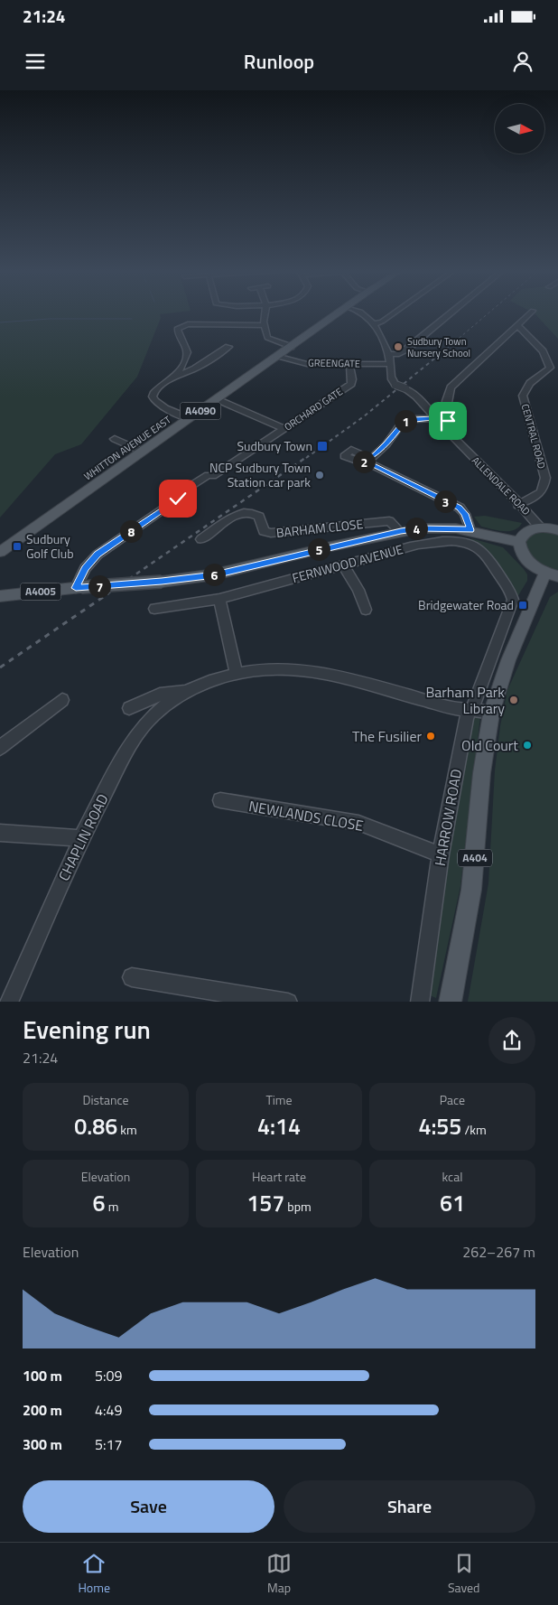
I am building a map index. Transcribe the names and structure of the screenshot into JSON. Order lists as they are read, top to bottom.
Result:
{
  "streets": {
    "main road": [
      "A4090",
      "WHITTON AVENUE EAST",
      "A4005",
      "HARROW ROAD",
      "A404"
    ],
    "street": [
      "GREENGATE",
      "ORCHARD GATE",
      "CENTRAL ROAD",
      "ALLENDALE ROAD",
      "BARHAM CLOSE",
      "FERNWOOD AVENUE",
      "NEWLANDS CLOSE",
      "CHAPLIN ROAD"
    ]
  },
  "crossings": [
    ["GREENGATE", "ORCHARD GATE"],
    ["GREENGATE", "WHITTON AVENUE EAST"],
    ["GREENGATE", "ALLENDALE ROAD"],
    ["ORCHARD GATE", "A4005"],
    ["CENTRAL ROAD", "ALLENDALE ROAD"],
    ["BARHAM CLOSE", "A4005"],
    ["FERNWOOD AVENUE", "HARROW ROAD"],
    ["NEWLANDS CLOSE", "HARROW ROAD"],
    ["HARROW ROAD", "CHAPLIN ROAD"]
  ],
  "places": {
    "other": [
      "Sudbury Town Nursery School",
      "NCP Sudbury Town Station car park",
      "Barham Park Library",
      "The Fusilier",
      "Old Court"
    ],
    "transit": ["Sudbury Town", "Sudbury Golf Club", "Bridgewater Road"]
  },
  "north": "right",
  "page": {
    "status": "21:24",
    "header": "Runloop",
    "pins": [
      "1",
      "2",
      "3",
      "4",
      "8",
      "5",
      "6",
      "7"
    ],
    "heading": ["Evening run", "21:24"],
    "stats": [
      ["Distance", "0.86 km"],
      ["Time", "4:14"],
      ["Pace", "4:55 /km"],
      ["Elevation", "6 m"],
      ["Heart rate", "157 bpm"],
      ["kcal", "61"]
    ],
    "chart": ["Elevation", "262–267 m"],
    "list": [
      {
        "name": "100 m",
        "note": "5:09"
      },
      {
        "name": "200 m",
        "note": "4:49"
      },
      {
        "name": "300 m",
        "note": "5:17"
      }
    ],
    "buttons": ["Save", "Share"],
    "tabs": ["Home", "Map", "Saved"]
  }
}
